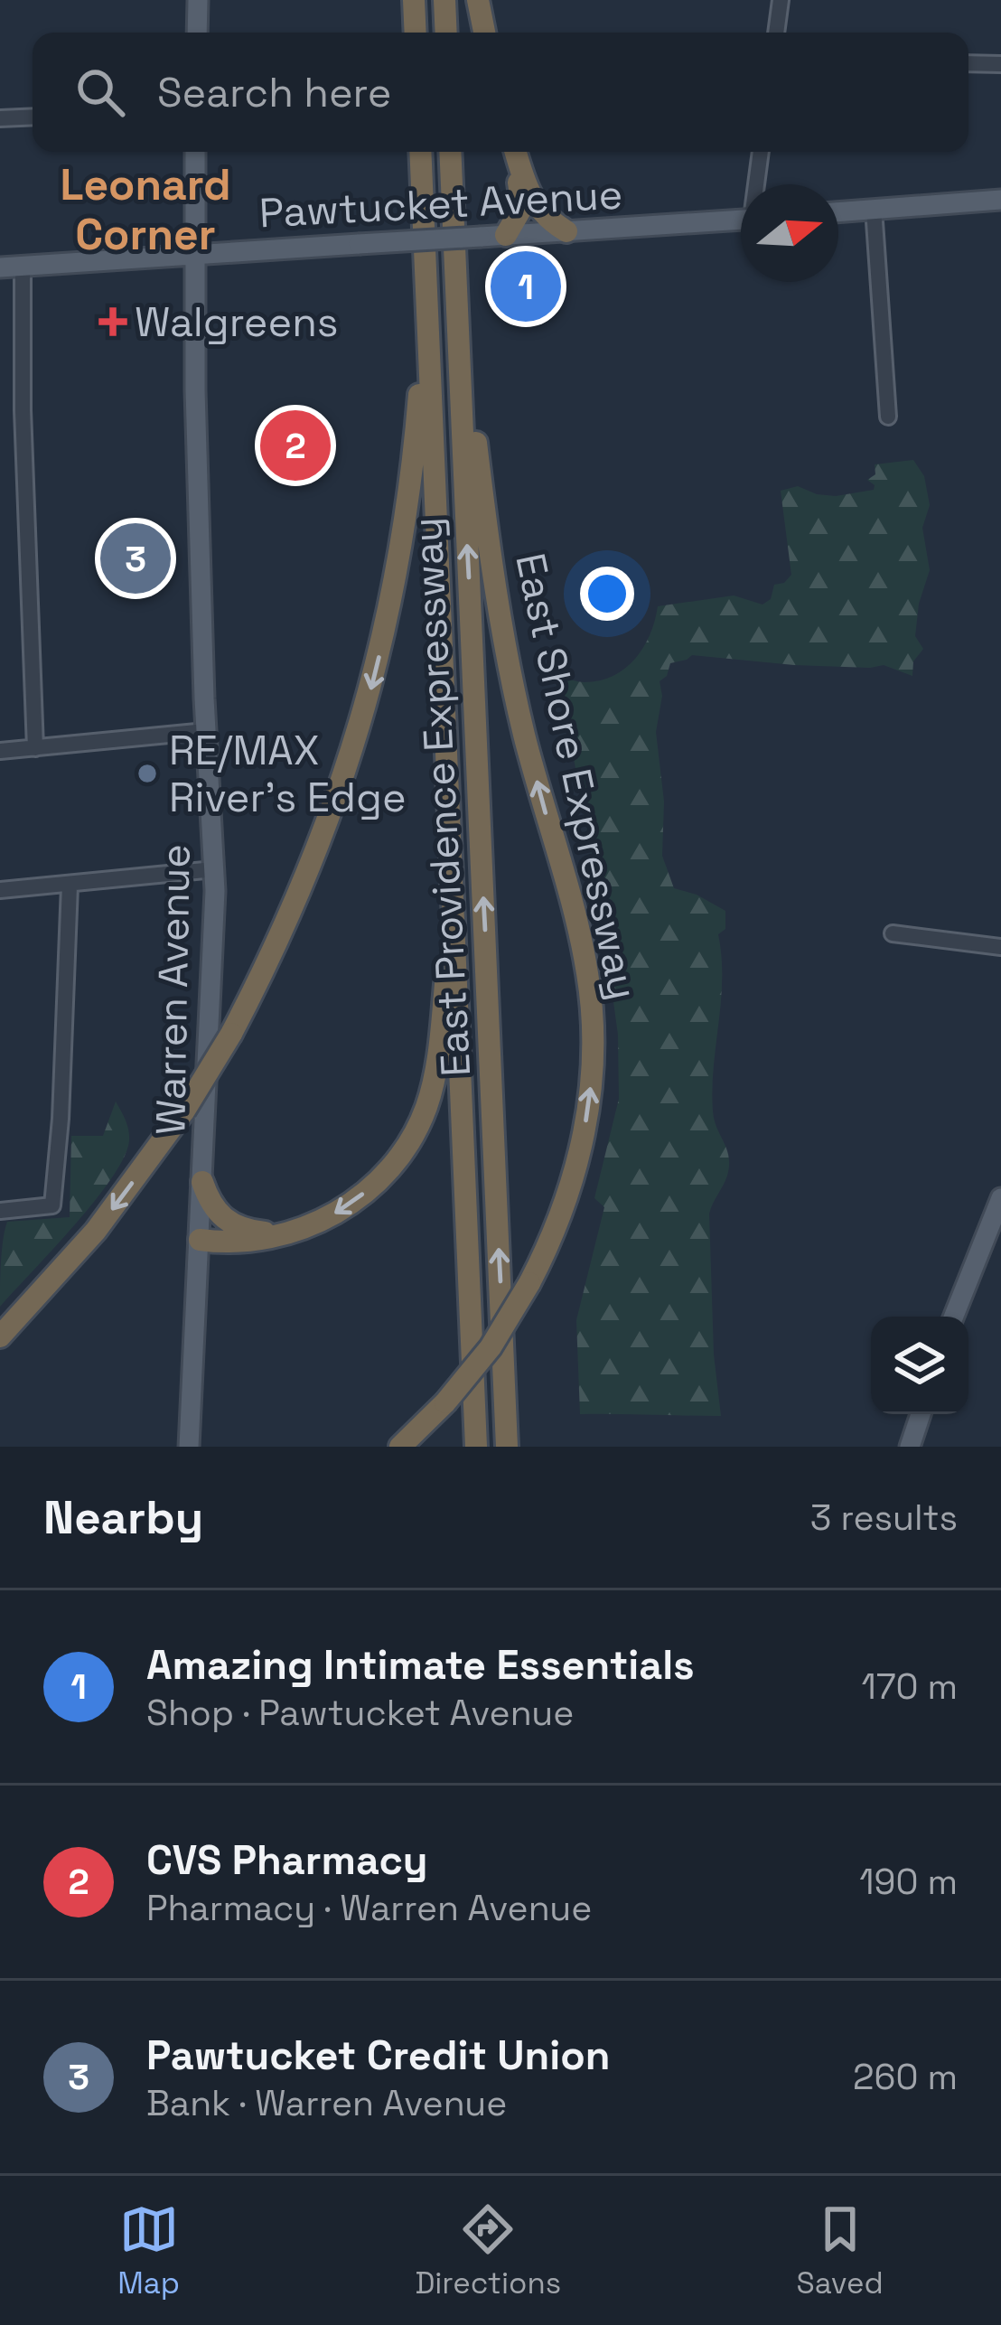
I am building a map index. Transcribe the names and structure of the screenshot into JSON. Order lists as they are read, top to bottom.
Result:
{
  "streets": {
    "highway": ["East Shore Expressway", "East Providence Expressway"],
    "main road": ["Pawtucket Avenue", "Warren Avenue"]
  },
  "crossings": [
    ["Pawtucket Avenue", "Warren Avenue"],
    ["East Shore Expressway", "East Providence Expressway"]
  ],
  "districts": ["Leonard Corner"],
  "places": {
    "health": ["Walgreens"],
    "other": ["RE/MAX River's Edge"]
  },
  "north": "right",
  "page": {
    "search": "Search here",
    "pins": ["1", "2", "3"],
    "heading": ["Nearby", "3 results"],
    "list": [
      {
        "mark": "1",
        "name": "Amazing Intimate Essentials",
        "note": "Shop · Pawtucket Avenue",
        "value": "170 m"
      },
      {
        "mark": "2",
        "name": "CVS Pharmacy",
        "note": "Pharmacy · Warren Avenue",
        "value": "190 m"
      },
      {
        "mark": "3",
        "name": "Pawtucket Credit Union",
        "note": "Bank · Warren Avenue",
        "value": "260 m"
      }
    ],
    "nav": ["Map", "Directions", "Saved"]
  }
}
